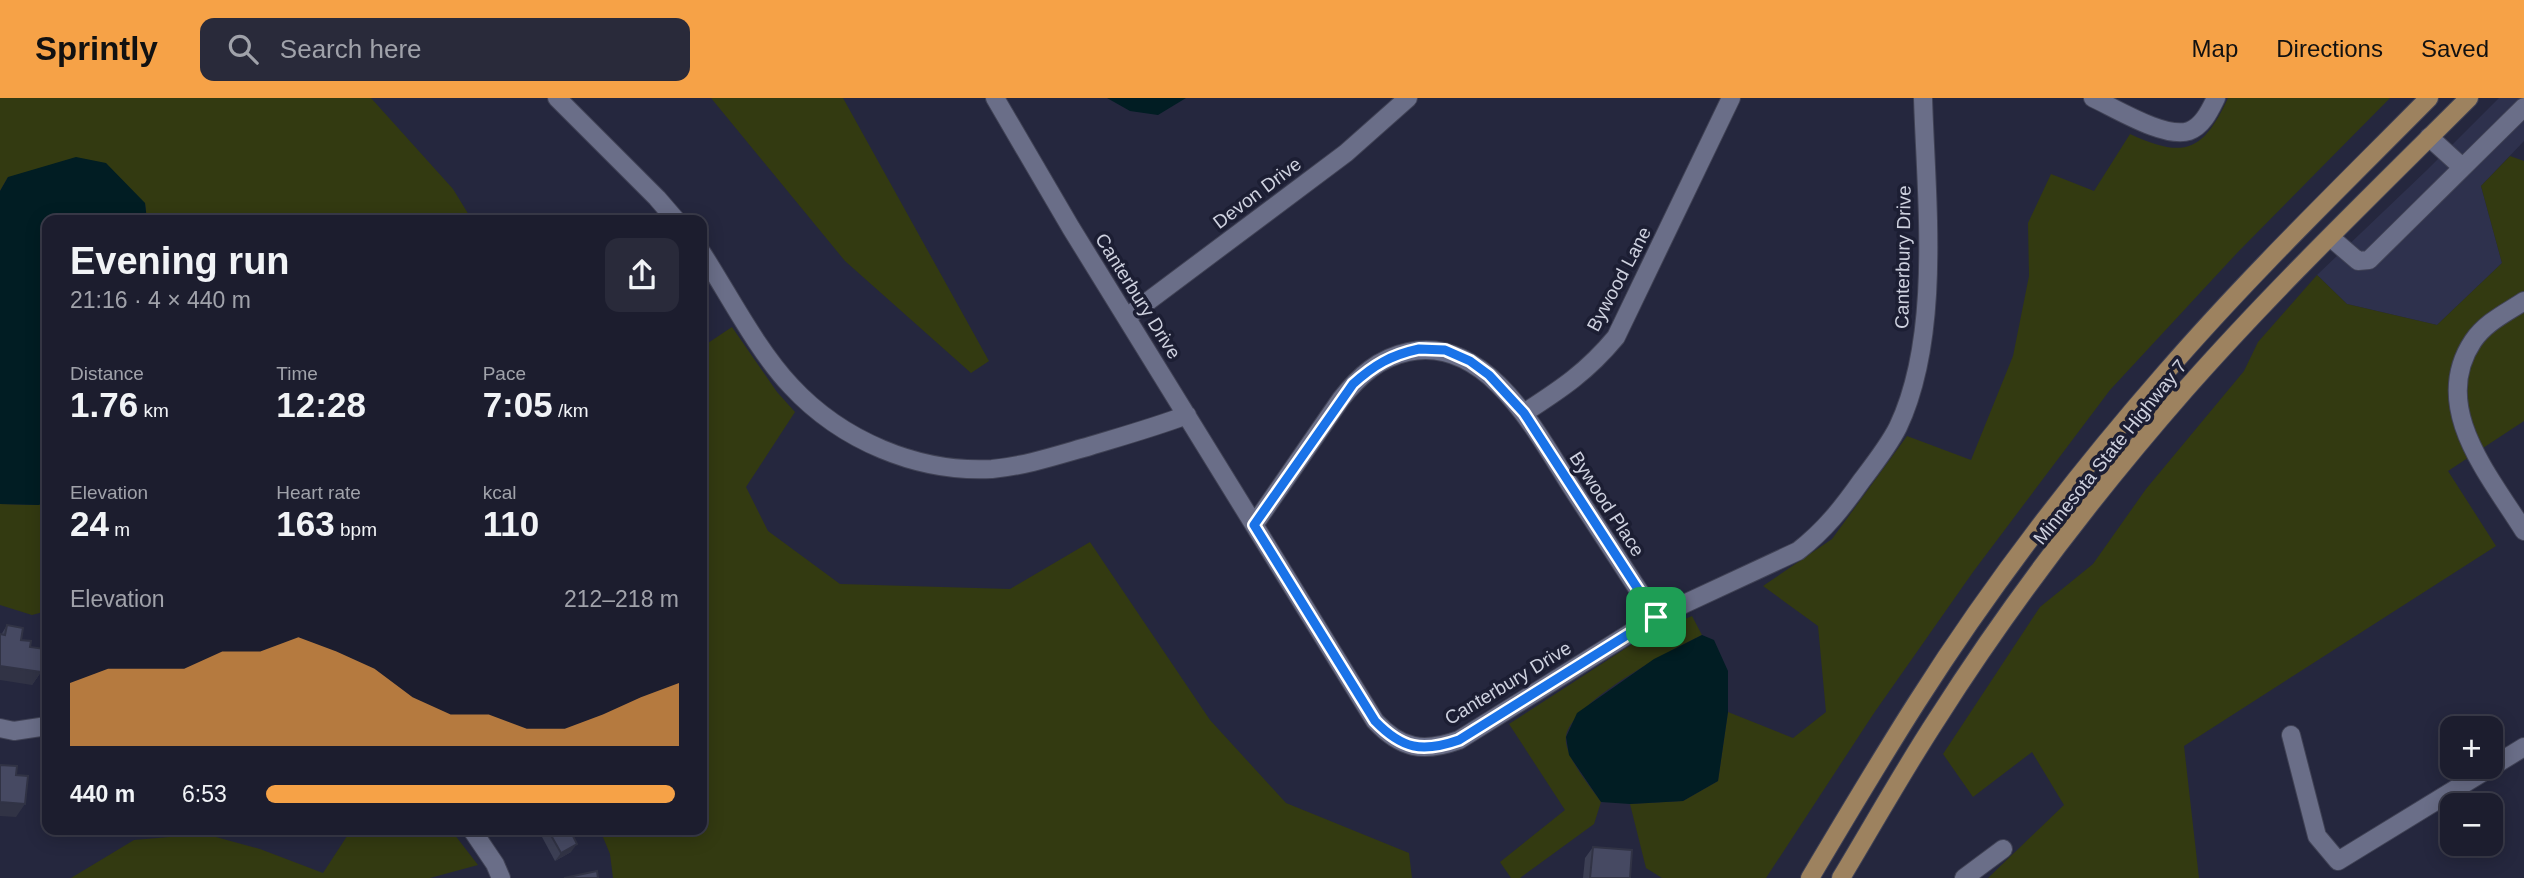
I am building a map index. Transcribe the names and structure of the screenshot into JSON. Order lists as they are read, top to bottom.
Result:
{
  "streets": {
    "main road": ["Minnesota State Highway 7"],
    "street": [
      "Devon Drive",
      "Canterbury Drive",
      "Bywood Lane",
      "Bywood Place"
    ]
  },
  "crossings": [
    ["Devon Drive", "Canterbury Drive"],
    ["Canterbury Drive", "Bywood Place"],
    ["Bywood Lane", "Bywood Place"]
  ],
  "page": {
    "header": "Sprintly",
    "search": "Search here",
    "nav": ["Map", "Directions", "Saved"],
    "heading": ["Evening run", "21:16 · 4 × 440 m"],
    "stats": [
      ["Distance", "1.76 km"],
      ["Time", "12:28"],
      ["Pace", "7:05 /km"],
      ["Elevation", "24 m"],
      ["Heart rate", "163 bpm"],
      ["kcal", "110"]
    ],
    "chart": ["Elevation", "212–218 m"],
    "map_buttons": ["+", "−"],
    "list": [
      {
        "name": "440 m",
        "note": "6:53"
      }
    ]
  }
}
